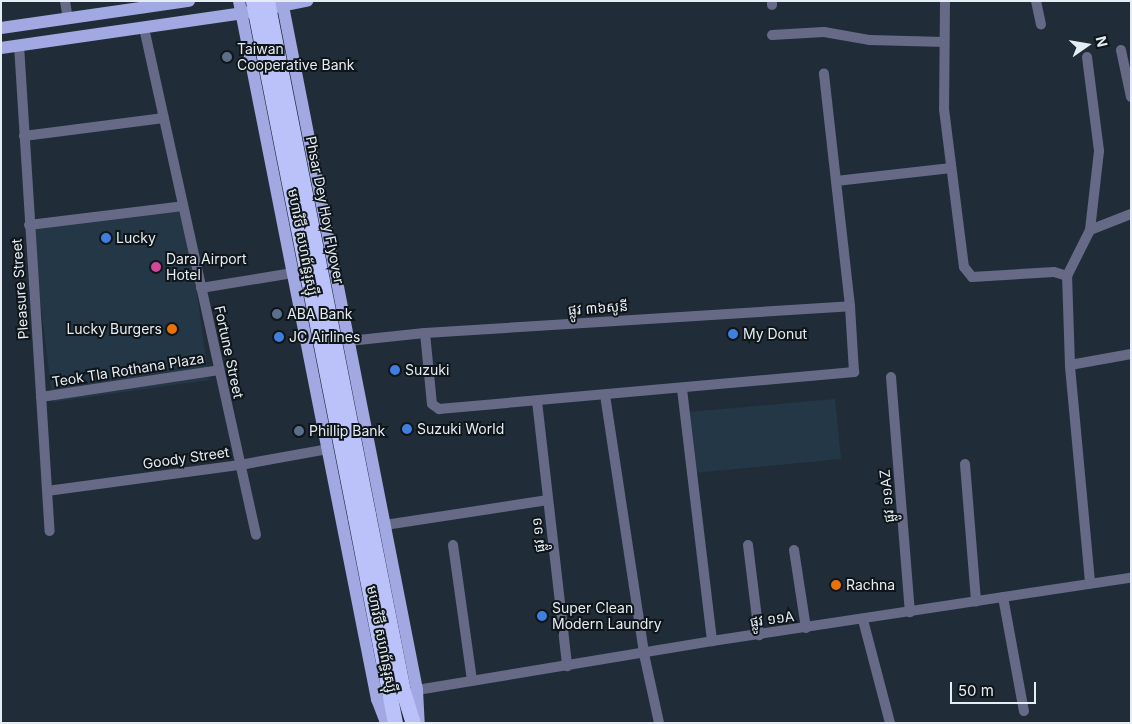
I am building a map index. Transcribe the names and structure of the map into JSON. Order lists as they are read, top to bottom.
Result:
{
  "streets": {
    "highway": ["Phsar Dey Hoy Flyover", "មហាវិថី សហព័ន្ធរុស្ស៊ី"],
    "street": [
      "Pleasure Street",
      "ផ្លូវ ៣៦សូនី",
      "Fortune Street",
      "Teok Tla Rothana Plaza",
      "Goody Street",
      "ផ្លូវ ១១AZ",
      "ផ្លូវ ១១",
      "ផ្លូវ ១១A"
    ]
  },
  "crossings": [
    ["Phsar Dey Hoy Flyover", "មហាវិថី សហព័ន្ធរុស្ស៊ី"],
    ["មហាវិថី សហព័ន្ធរុស្ស៊ី", "ផ្លូវ ៣៦សូនី"],
    ["មហាវិថី សហព័ន្ធរុស្ស៊ី", "Goody Street"],
    ["មហាវិថី សហព័ន្ធរុស្ស៊ី", "ផ្លូវ ១១A"],
    ["Pleasure Street", "Teok Tla Rothana Plaza"],
    ["Pleasure Street", "Goody Street"],
    ["Fortune Street", "Teok Tla Rothana Plaza"],
    ["Fortune Street", "Goody Street"],
    ["ផ្លូវ ១១AZ", "ផ្លូវ ១១A"],
    ["ផ្លូវ ១១", "ផ្លូវ ១១A"]
  ],
  "places": [
    "Taiwan Cooperative Bank",
    "Lucky",
    "Dara Airport Hotel",
    "ABA Bank",
    "Lucky Burgers",
    "My Donut",
    "JC Airlines",
    "Suzuki",
    "Suzuki World",
    "Phillip Bank",
    "Rachna",
    "Super Clean Modern Laundry"
  ],
  "scale_bar": "50 m",
  "north": "right"
}
